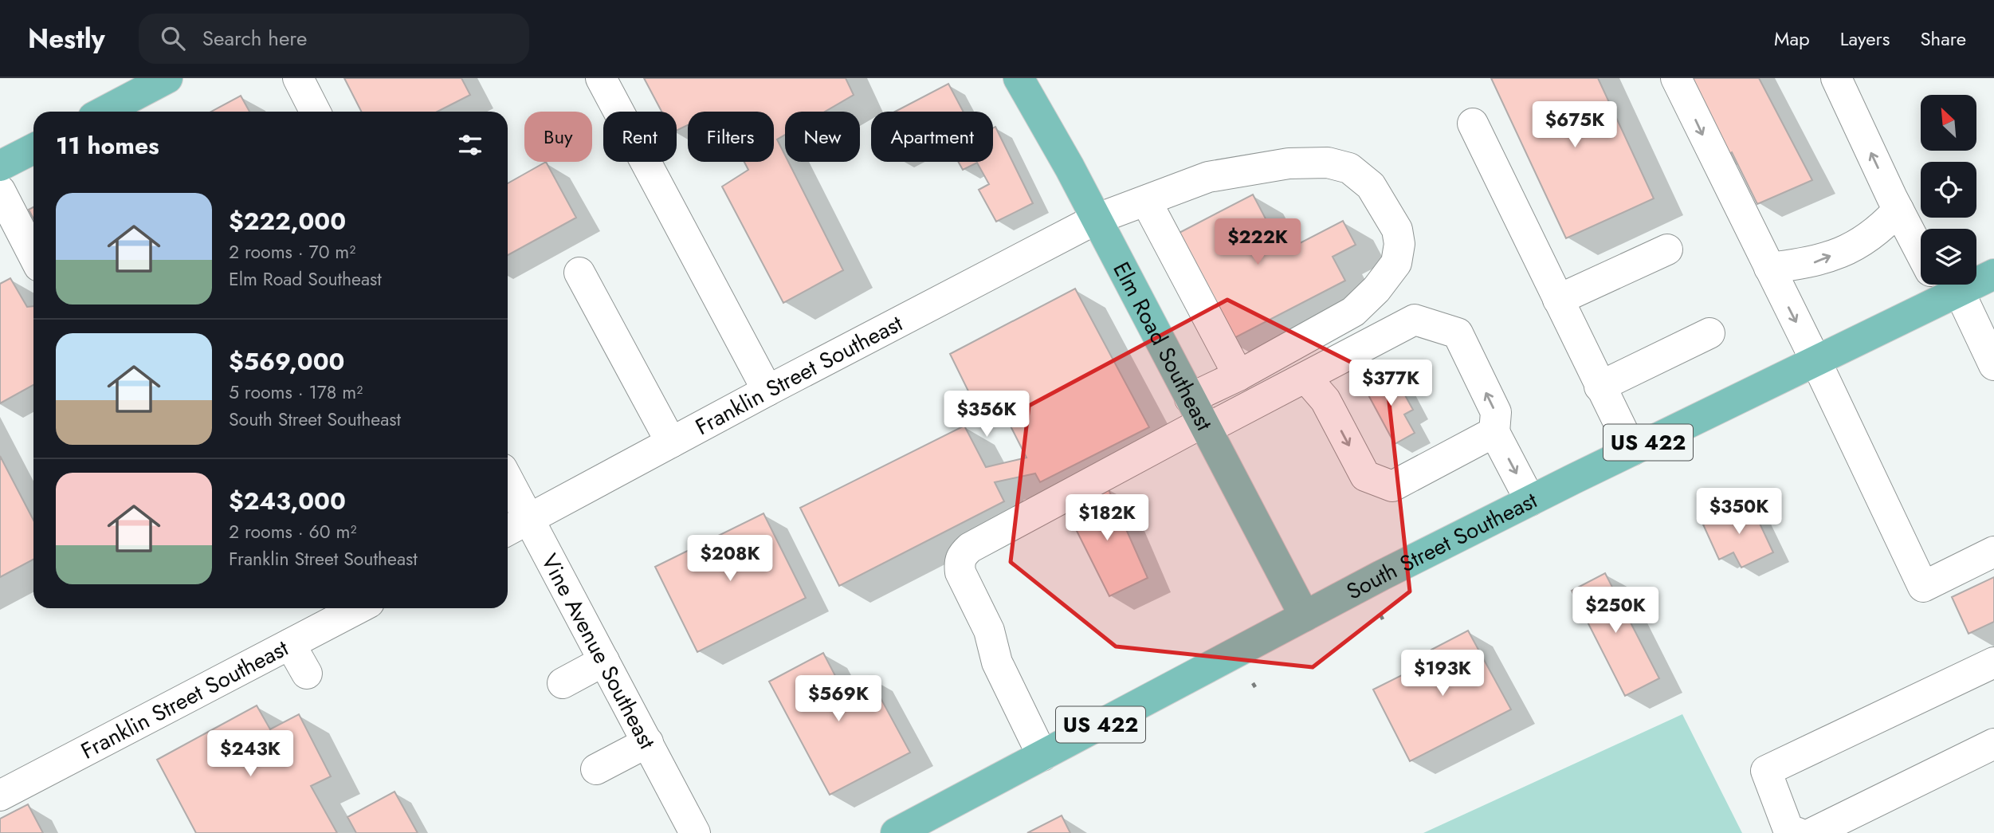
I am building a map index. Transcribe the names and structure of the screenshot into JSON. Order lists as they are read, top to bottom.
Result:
{
  "streets": {
    "main road": ["Elm Road Southeast", "US 422", "South Street Southeast"],
    "street": ["Franklin Street Southeast", "Vine Avenue Southeast"]
  },
  "crossings": [
    ["Elm Road Southeast", "Franklin Street Southeast"],
    ["Elm Road Southeast", "South Street Southeast"],
    ["Franklin Street Southeast", "Vine Avenue Southeast"]
  ],
  "north": "top left",
  "page": {
    "header": "Nestly",
    "search": "Search here",
    "nav": ["Map", "Layers", "Share"],
    "price": [
      "$675K",
      "$222K",
      "$377K",
      "$356K",
      "$350K",
      "$182K",
      "$208K",
      "$250K",
      "$193K",
      "$569K",
      "$243K"
    ],
    "chip": [
      "Buy",
      "Rent",
      "Filters",
      "New",
      "Apartment"
    ],
    "heading": "11 homes",
    "list": [
      {
        "name": "$222,000",
        "note": "2 rooms · 70 m² · Elm Road Southeast"
      },
      {
        "name": "$569,000",
        "note": "5 rooms · 178 m² · South Street Southeast"
      },
      {
        "name": "$243,000",
        "note": "2 rooms · 60 m² · Franklin Street Southeast"
      }
    ]
  }
}
